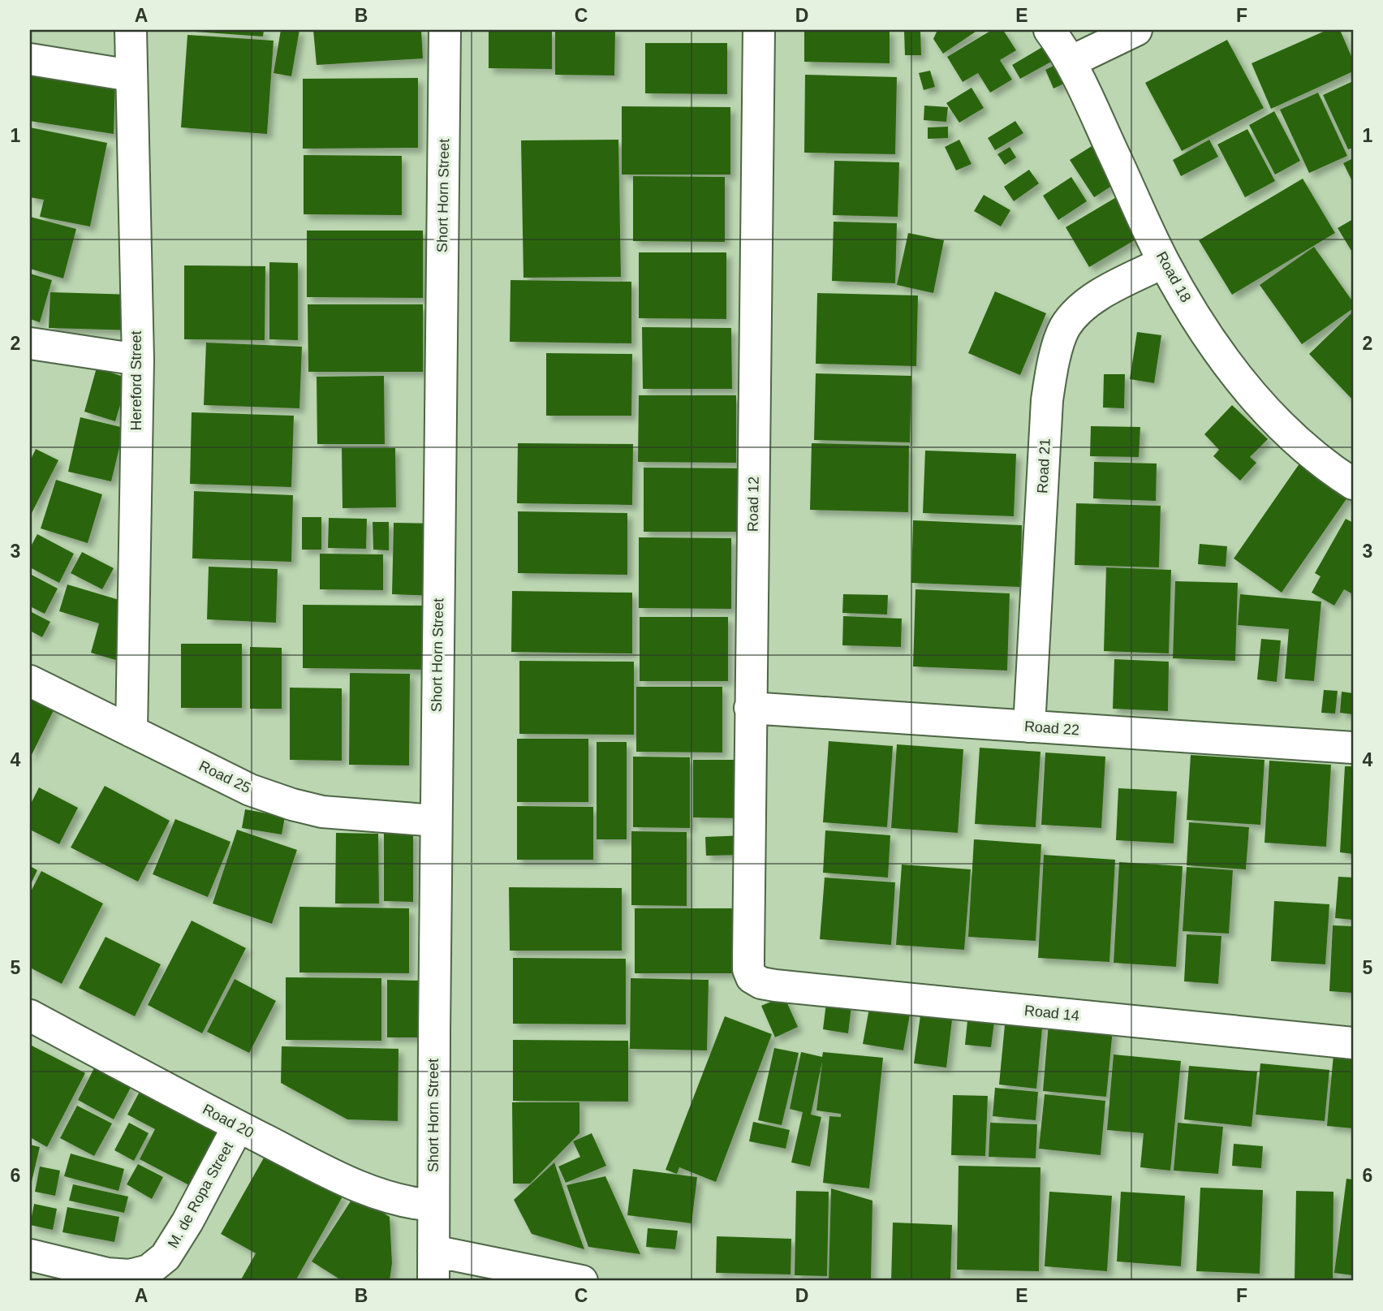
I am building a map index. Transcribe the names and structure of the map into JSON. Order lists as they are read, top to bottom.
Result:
{
  "streets": {
    "street": [
      "Short Horn Street",
      "Road 18",
      "Hereford Street",
      "Road 21",
      "Road 12",
      "Road 22",
      "Road 25",
      "Road 14",
      "Road 20",
      "M. de Ropa Street"
    ]
  },
  "crossings": [
    ["Short Horn Street", "Road 25"],
    ["Short Horn Street", "Road 20"],
    ["Road 18", "Road 21"],
    ["Hereford Street", "Road 25"],
    ["Road 21", "Road 22"],
    ["Road 12", "Road 22"],
    ["Road 12", "Road 14"],
    ["Road 20", "M. de Ropa Street"]
  ],
  "grid": {
    "columns": [
      "A",
      "B",
      "C",
      "D",
      "E",
      "F"
    ],
    "rows": [
      "1",
      "2",
      "3",
      "4",
      "5",
      "6"
    ]
  }
}
